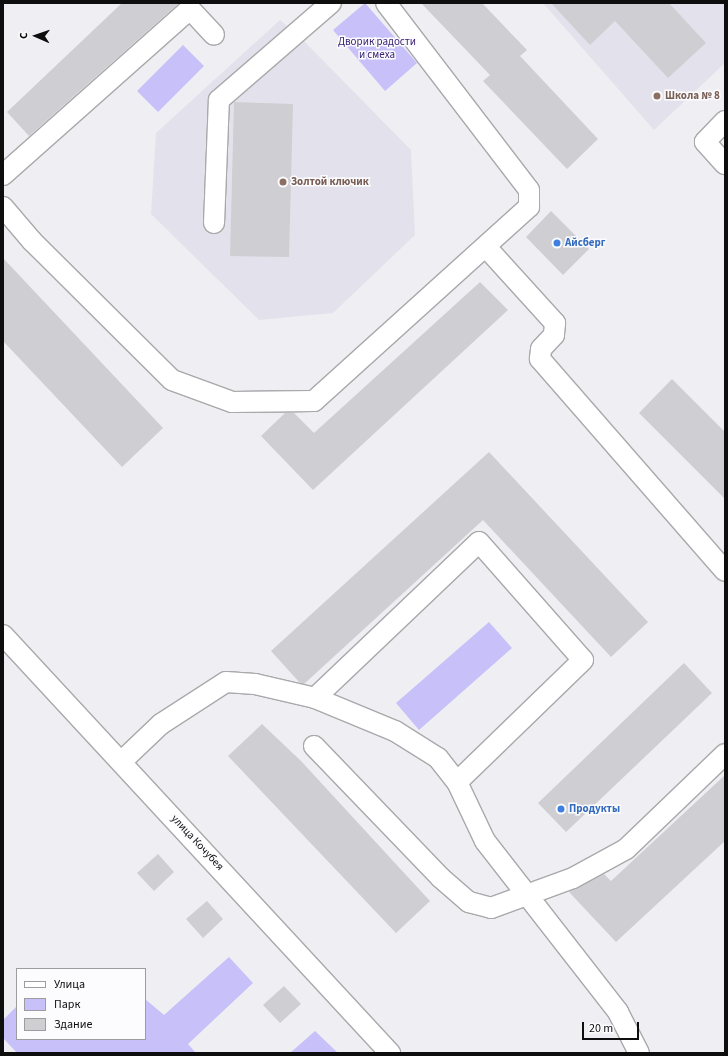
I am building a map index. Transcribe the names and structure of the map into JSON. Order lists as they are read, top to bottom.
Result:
{
  "streets": {
    "street": ["улица Кочубея"]
  },
  "parks": ["Дворик радости и смеха"],
  "places": [
    "Школа № 8",
    "Золтой ключик",
    "Айсберг",
    "Продукты"
  ],
  "legend": ["Улица", "Парк", "Здание"],
  "scale_bar": "20 m",
  "north": "left"
}
